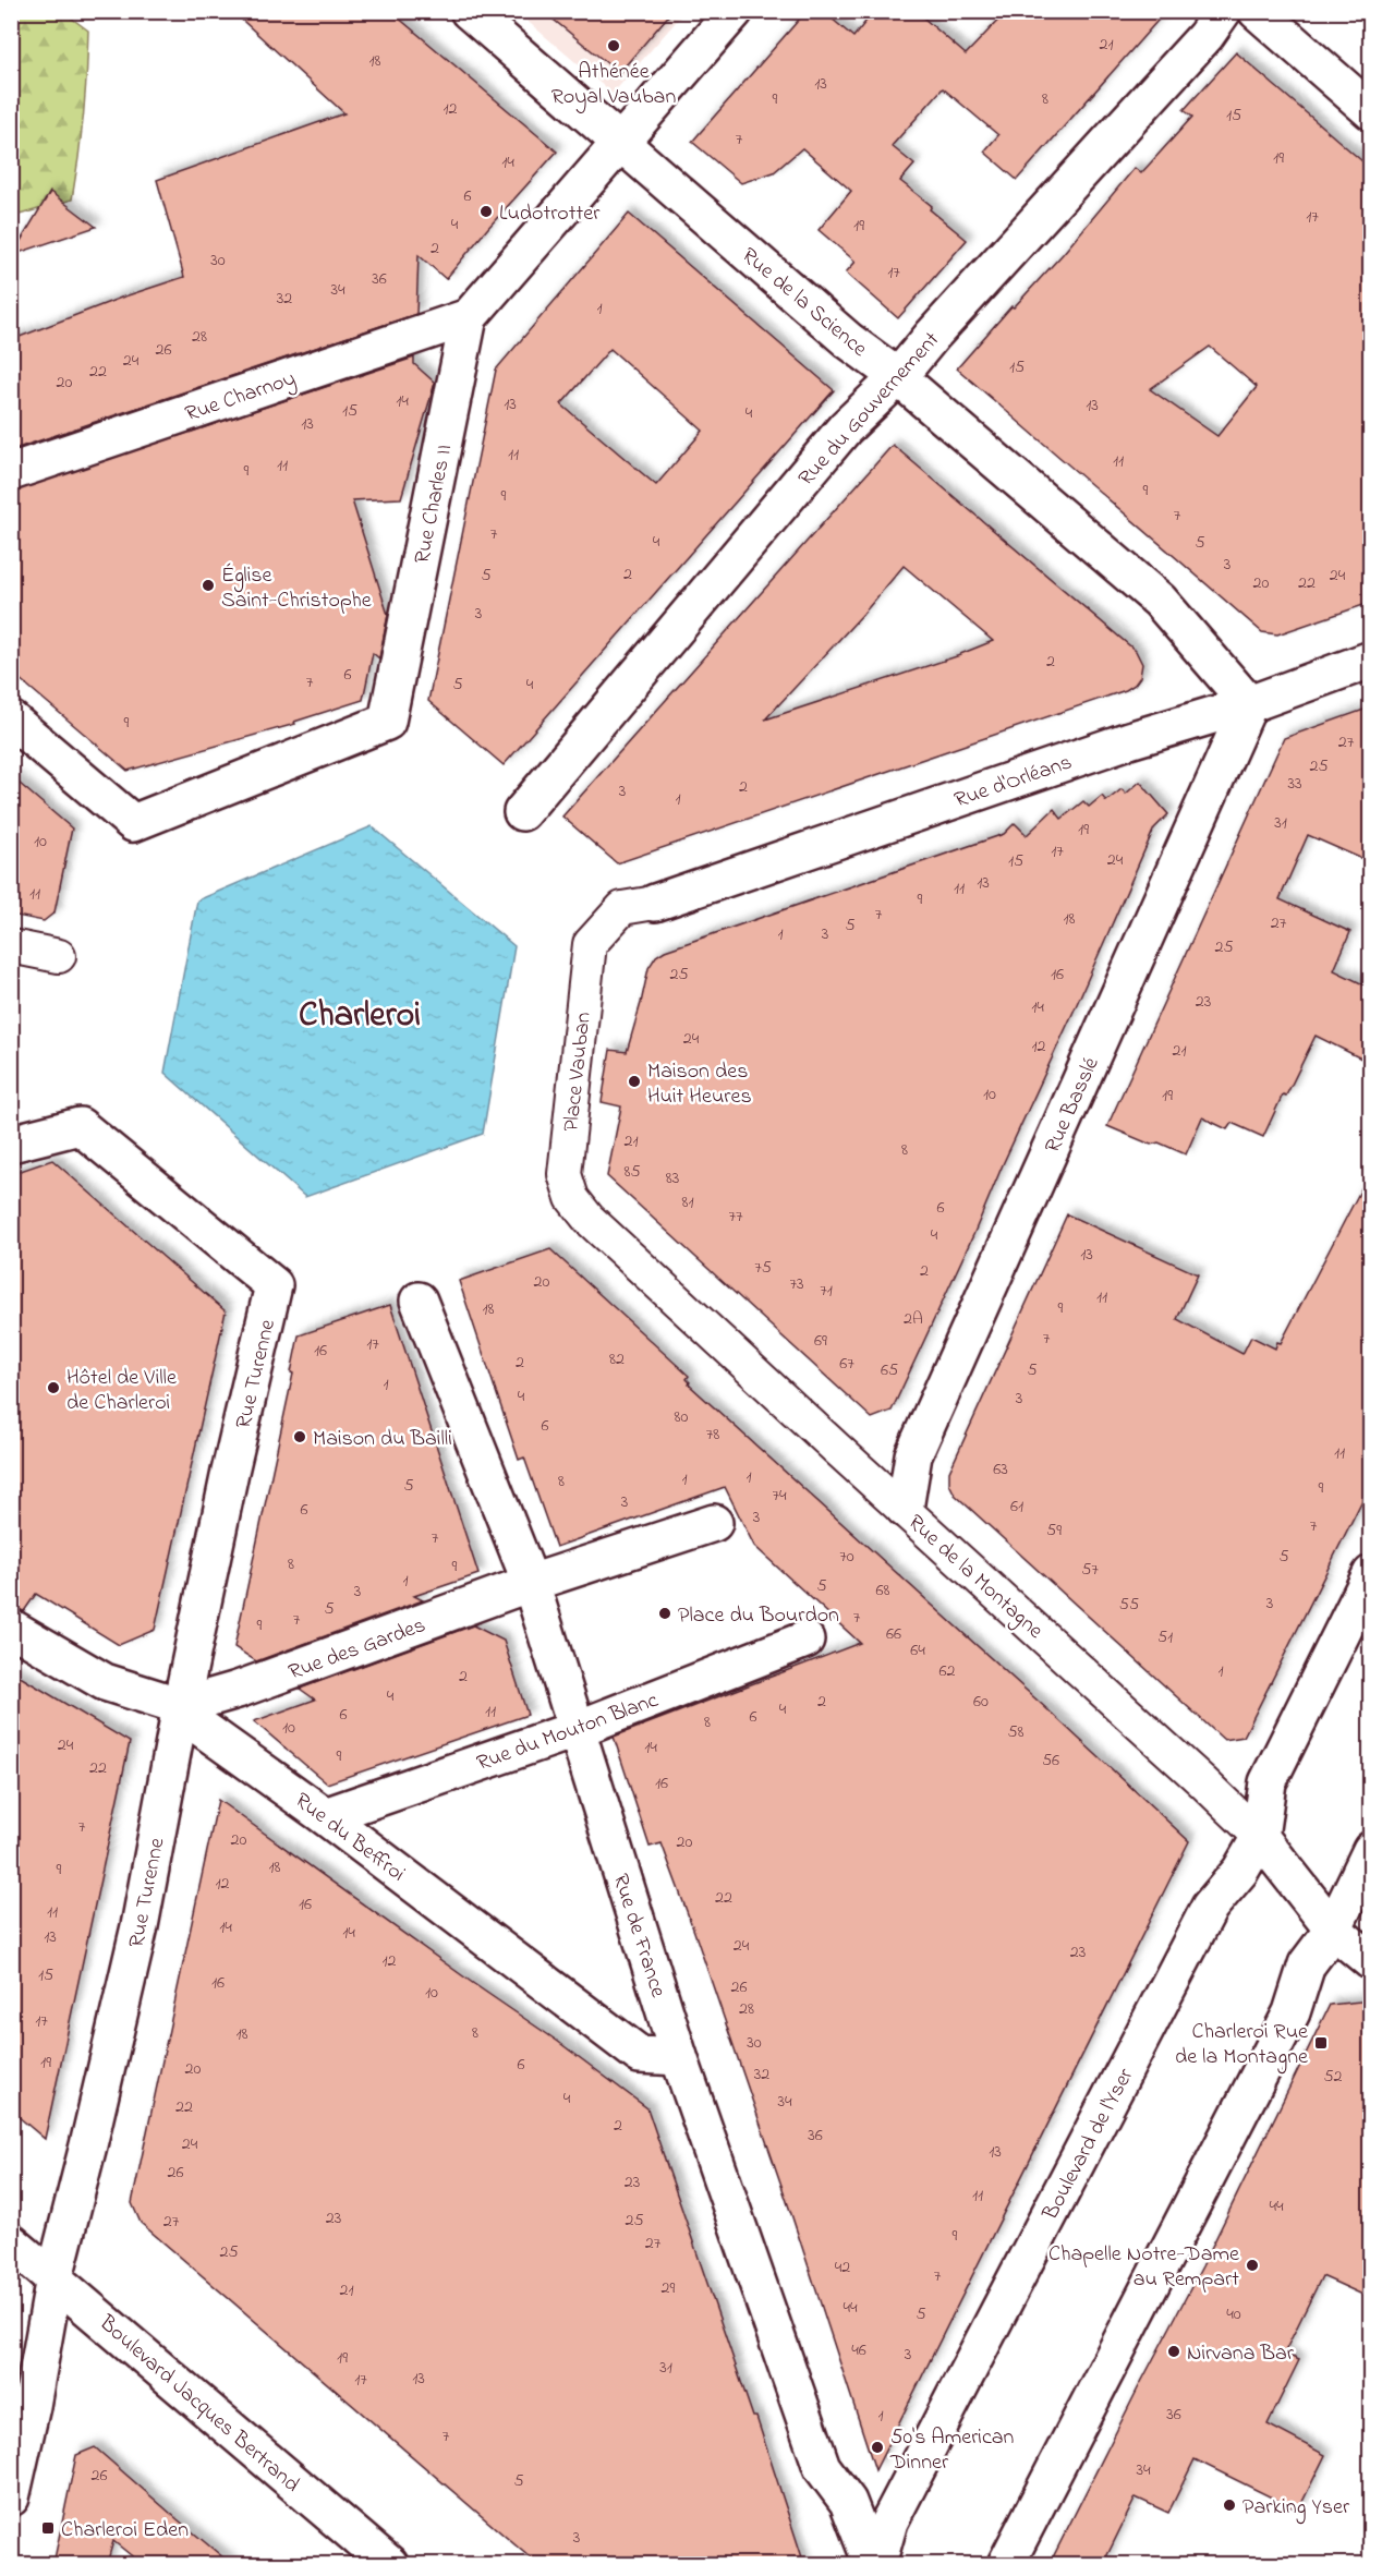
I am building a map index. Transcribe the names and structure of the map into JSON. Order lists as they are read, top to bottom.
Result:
{
  "streets": {
    "street": [
      "Rue de la Science",
      "Rue Charnoy",
      "Rue du Gouvernement",
      "Rue Charles II",
      "Rue d'Orléans",
      "Place Vauban",
      "Rue Basslé",
      "Rue Turenne",
      "Rue de la Montagne",
      "Rue des Gardes",
      "Rue du Mouton Blanc",
      "Rue du Beffroi",
      "Rue de France",
      "Boulevard de l'Yser",
      "Boulevard Jacques Bertrand"
    ]
  },
  "crossings": [
    ["Rue de la Science", "Rue du Gouvernement"],
    ["Rue de la Science", "Rue d'Orléans"],
    ["Rue de la Science", "Rue Basslé"],
    ["Rue Charnoy", "Rue Charles II"],
    ["Rue d'Orléans", "Place Vauban"],
    ["Rue d'Orléans", "Rue Basslé"],
    ["Place Vauban", "Rue de la Montagne"],
    ["Rue Basslé", "Rue de la Montagne"],
    ["Rue Turenne", "Rue des Gardes"],
    ["Rue Turenne", "Rue du Beffroi"],
    ["Rue Turenne", "Boulevard Jacques Bertrand"],
    ["Rue de la Montagne", "Boulevard de l'Yser"],
    ["Rue des Gardes", "Rue du Beffroi"],
    ["Rue des Gardes", "Rue de France"],
    ["Rue du Mouton Blanc", "Rue du Beffroi"],
    ["Rue du Mouton Blanc", "Rue de France"],
    ["Rue du Beffroi", "Rue de France"]
  ],
  "districts": ["Charleroi"],
  "places": {
    "other": [
      "Athénée Royal Vauban",
      "Ludotrotter",
      "Église Saint-Christophe",
      "Maison des Huit Heures",
      "Hôtel de Ville de Charleroi",
      "Maison du Bailli",
      "Place du Bourdon",
      "Chapelle Notre-Dame au Rempart",
      "Nirvana Bar",
      "50's American Dinner",
      "Parking Yser"
    ],
    "transit": ["Charleroi Rue de la Montagne", "Charleroi Eden"]
  },
  "house_numbers": [
    "21",
    "18",
    "13",
    "9",
    "8",
    "12",
    "15",
    "7",
    "19",
    "14",
    "6",
    "17",
    "4",
    "19",
    "2",
    "30",
    "17",
    "36",
    "34",
    "32",
    "1",
    "28",
    "26",
    "24",
    "15",
    "22",
    "20",
    "14",
    "13",
    "13",
    "15",
    "4",
    "13",
    "11",
    "11",
    "11",
    "9",
    "9",
    "9",
    "7",
    "7",
    "4",
    "5",
    "3",
    "2",
    "5",
    "24",
    "20",
    "22",
    "3",
    "2",
    "6",
    "7",
    "5",
    "4",
    "9",
    "27",
    "25",
    "33",
    "2",
    "3",
    "1",
    "31",
    "19",
    "10",
    "17",
    "24",
    "15",
    "13",
    "11",
    "11",
    "9",
    "7",
    "18",
    "27",
    "5",
    "1",
    "3",
    "25",
    "25",
    "16",
    "23",
    "14",
    "24",
    "12",
    "21",
    "10",
    "19",
    "21",
    "8",
    "85",
    "83",
    "81",
    "6",
    "77",
    "4",
    "13",
    "75",
    "2",
    "20",
    "73",
    "71",
    "11",
    "9",
    "18",
    "2A",
    "7",
    "69",
    "17",
    "16",
    "82",
    "2",
    "67",
    "65",
    "5",
    "1",
    "4",
    "3",
    "80",
    "6",
    "78",
    "11",
    "63",
    "1",
    "1",
    "8",
    "5",
    "9",
    "74",
    "3",
    "61",
    "6",
    "3",
    "7",
    "59",
    "7",
    "70",
    "5",
    "8",
    "9",
    "57",
    "1",
    "5",
    "68",
    "3",
    "3",
    "55",
    "5",
    "7",
    "7",
    "9",
    "66",
    "51",
    "64",
    "62",
    "1",
    "2",
    "4",
    "2",
    "60",
    "4",
    "11",
    "6",
    "6",
    "8",
    "10",
    "58",
    "24",
    "14",
    "9",
    "56",
    "22",
    "16",
    "7",
    "20",
    "20",
    "18",
    "9",
    "12",
    "22",
    "16",
    "11",
    "14",
    "14",
    "13",
    "24",
    "23",
    "12",
    "15",
    "16",
    "26",
    "10",
    "28",
    "17",
    "8",
    "18",
    "30",
    "19",
    "6",
    "20",
    "32",
    "52",
    "4",
    "34",
    "22",
    "2",
    "36",
    "24",
    "13",
    "26",
    "23",
    "11",
    "44",
    "23",
    "25",
    "27",
    "9",
    "27",
    "25",
    "42",
    "7",
    "29",
    "21",
    "44",
    "5",
    "40",
    "46",
    "3",
    "19",
    "31",
    "13",
    "17",
    "36",
    "1",
    "7",
    "34",
    "26",
    "5",
    "3"
  ]
}
